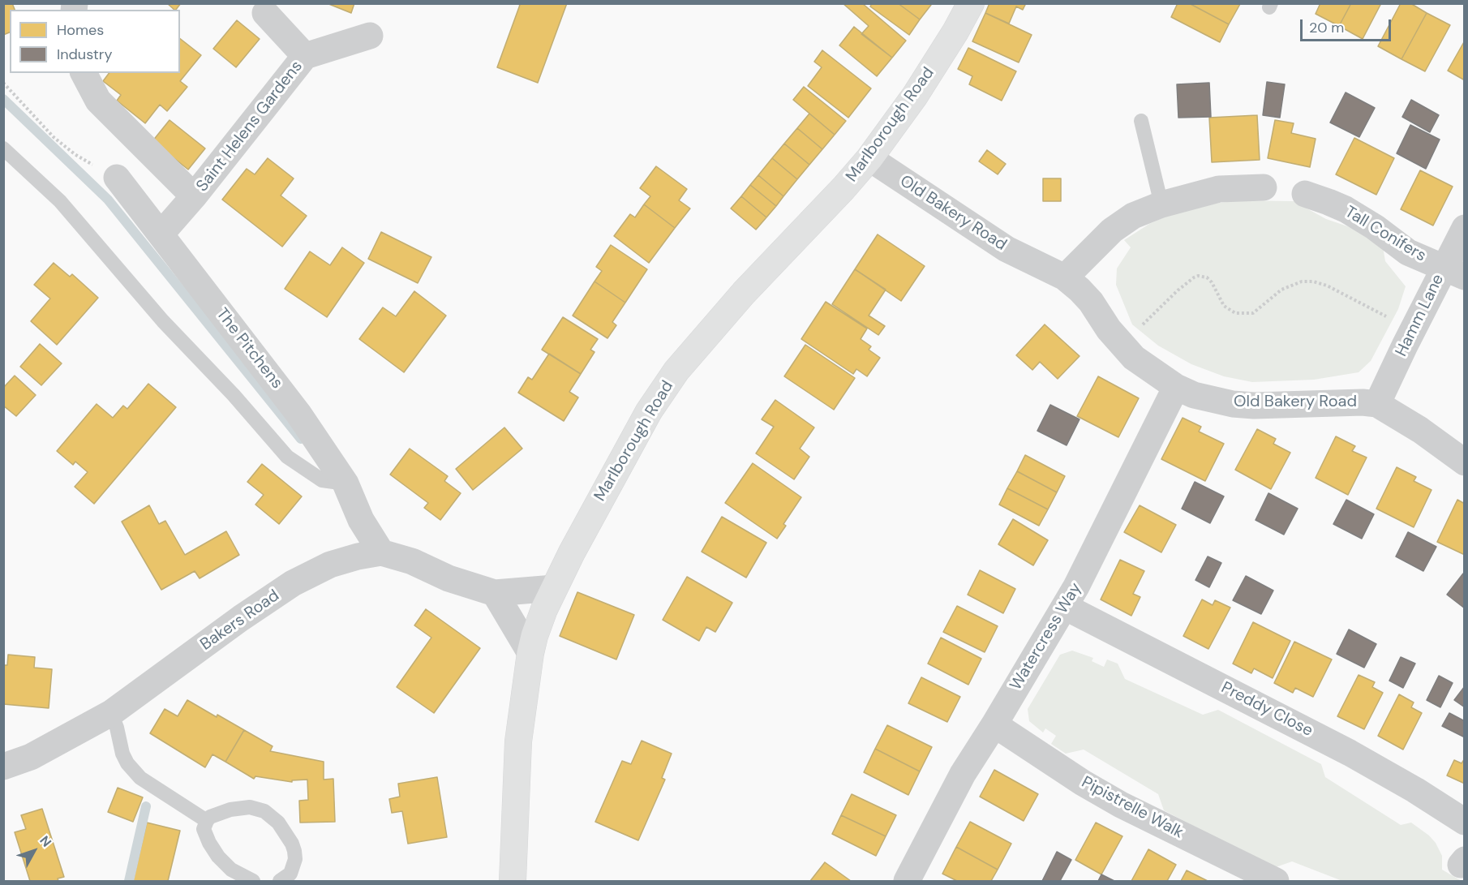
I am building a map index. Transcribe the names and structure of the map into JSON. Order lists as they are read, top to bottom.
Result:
{
  "streets": {
    "main road": ["Marlborough Road"],
    "street": [
      "Saint Helens Gardens",
      "Old Bakery Road",
      "Tall Conifers",
      "Hamm Lane",
      "The Pitchens",
      "Bakers Road",
      "Watercress Way",
      "Preddy Close",
      "Pipistrelle Walk"
    ]
  },
  "crossings": [
    ["Marlborough Road", "Old Bakery Road"],
    ["Saint Helens Gardens", "The Pitchens"],
    ["Old Bakery Road", "Hamm Lane"],
    ["Old Bakery Road", "Watercress Way"],
    ["Tall Conifers", "Hamm Lane"],
    ["The Pitchens", "Bakers Road"],
    ["Watercress Way", "Preddy Close"],
    ["Watercress Way", "Pipistrelle Walk"]
  ],
  "legend": ["Homes", "Industry"],
  "scale_bar": "20 m",
  "north": "top right"
}
